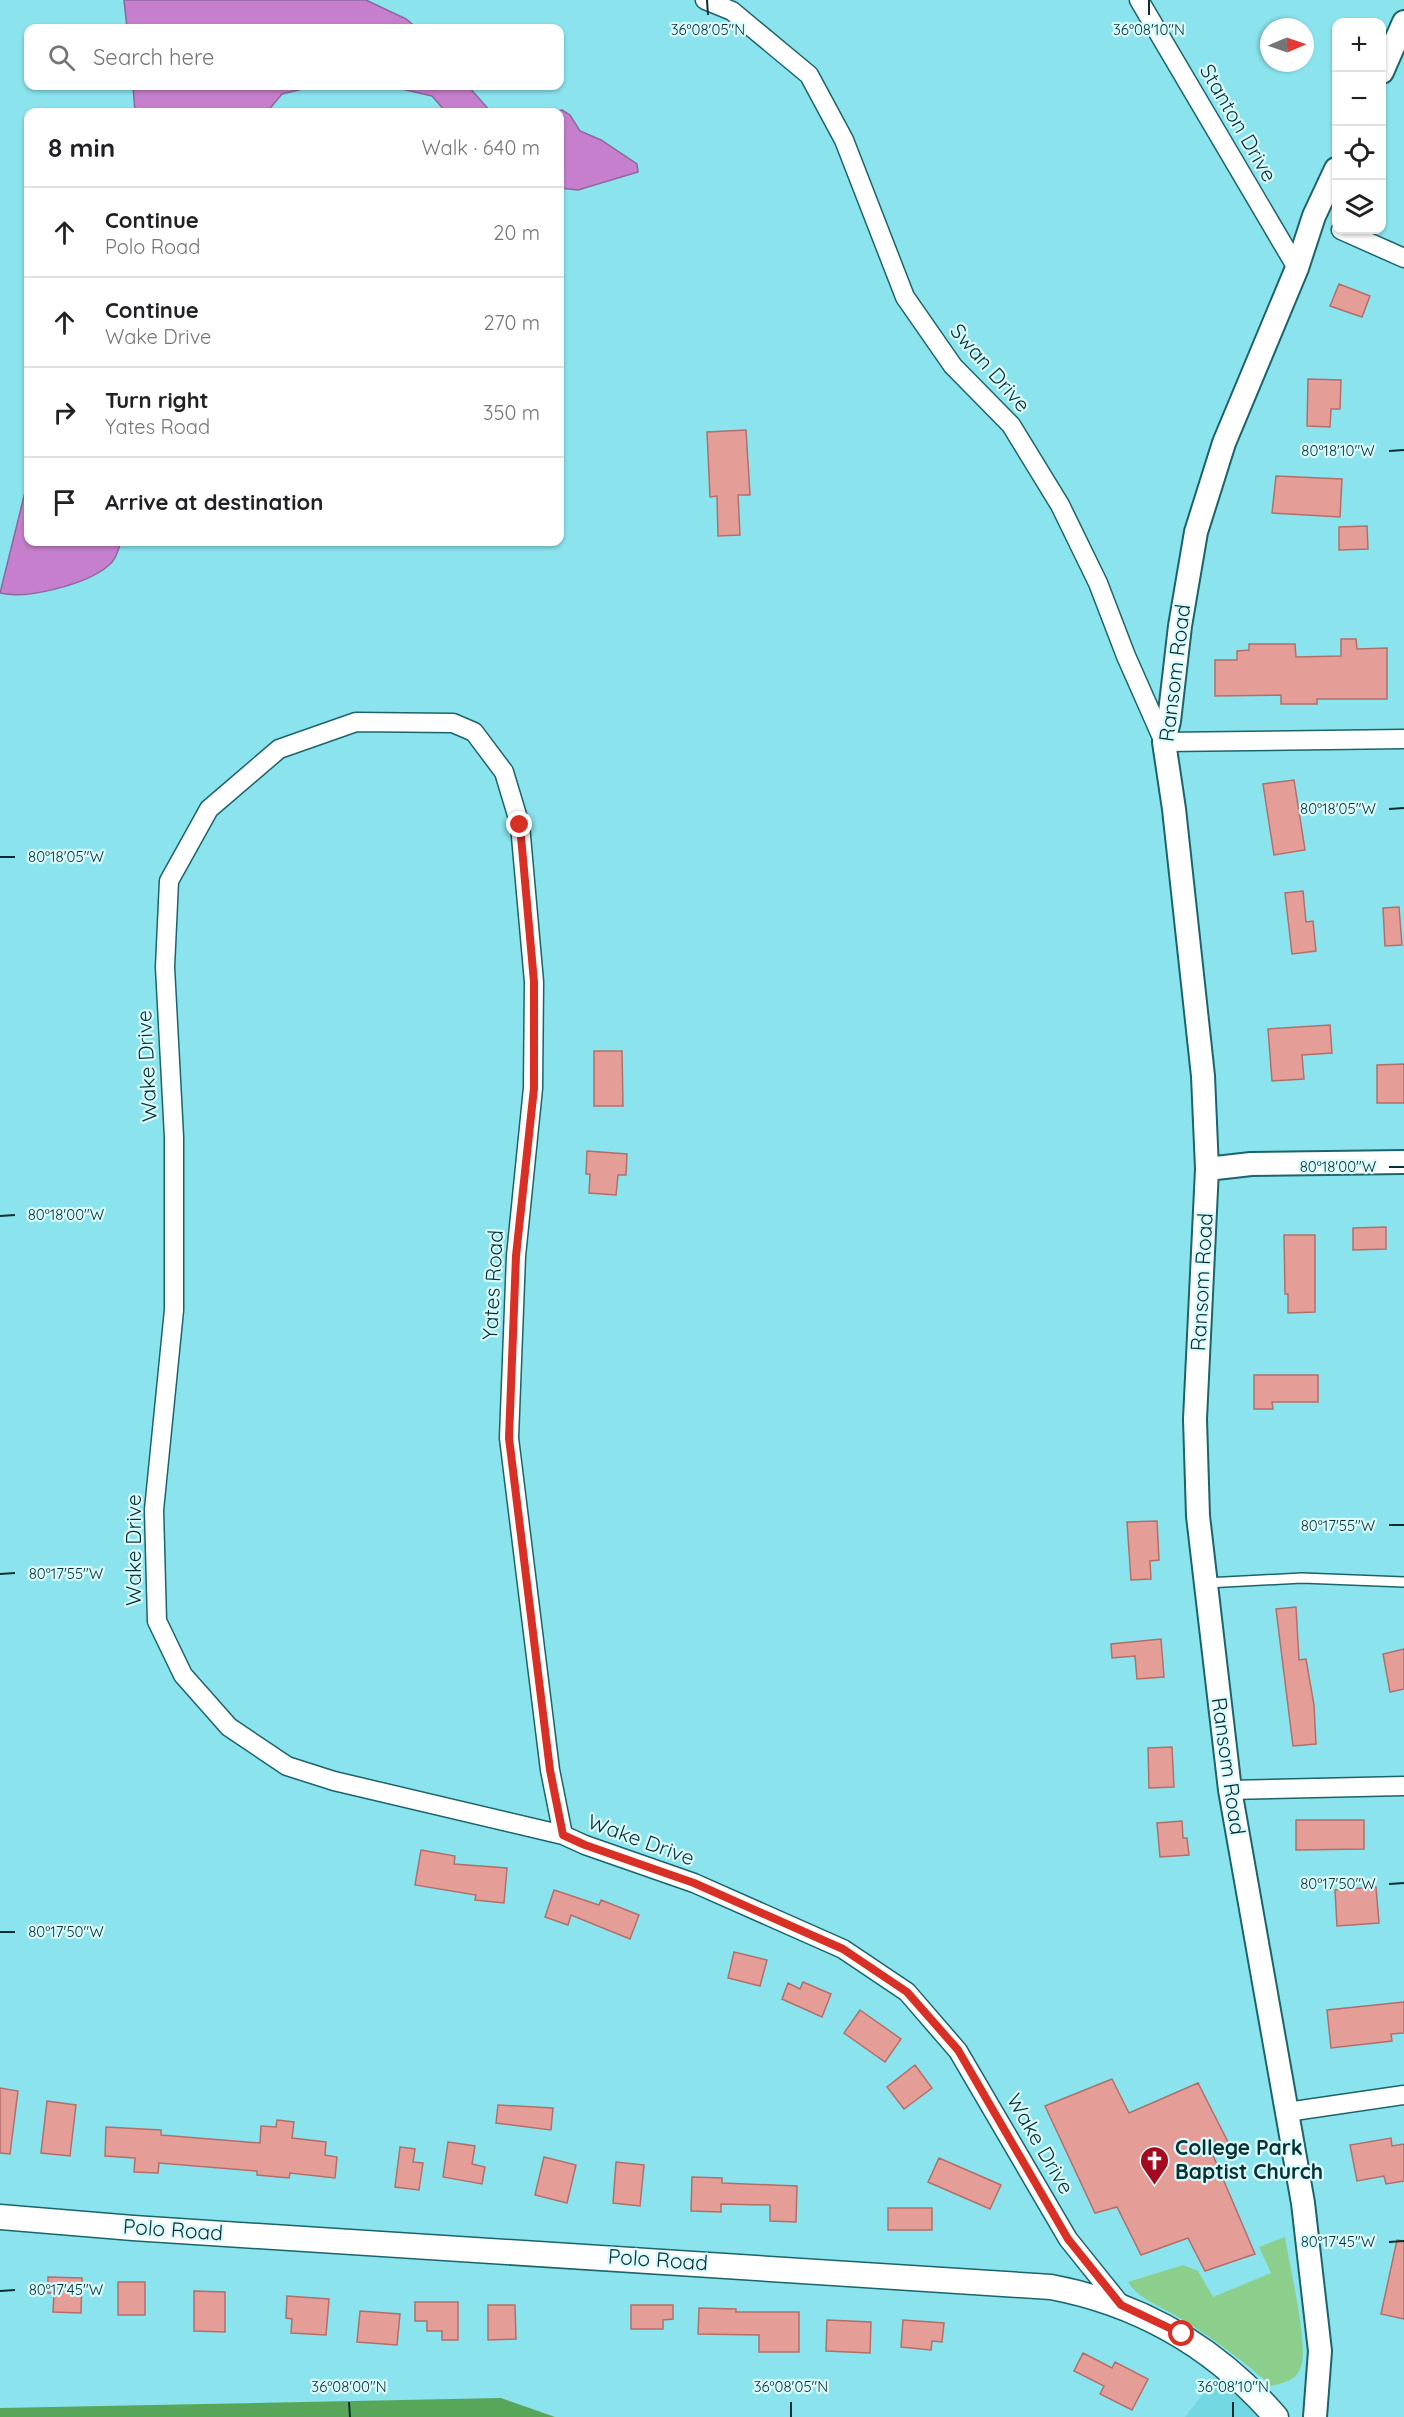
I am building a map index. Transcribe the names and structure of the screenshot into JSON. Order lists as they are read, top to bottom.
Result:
{
  "streets": {
    "main road": ["Polo Road"],
    "street": [
      "Stanton Drive",
      "Swan Drive",
      "Ransom Road",
      "Wake Drive",
      "Yates Road"
    ]
  },
  "crossings": [
    ["Stanton Drive", "Ransom Road"],
    ["Swan Drive", "Ransom Road"],
    ["Wake Drive", "Yates Road"],
    ["Wake Drive", "Polo Road"]
  ],
  "places": {
    "church": ["College Park Baptist Church"]
  },
  "north": "right",
  "page": {
    "map_buttons": ["+", "−"],
    "search": "Search here",
    "heading": ["8 min", "Walk · 640 m"],
    "list": [
      ["Continue", "Polo Road", "20 m"],
      ["Continue", "Wake Drive", "270 m"],
      ["Turn right", "Yates Road", "350 m"],
      "Arrive at destination"
    ]
  },
  "coordinates": [
    "36°08'05\"N",
    "36°08'10\"N",
    "80°18'10\"W",
    "80°18'05\"W",
    "80°18'00\"W",
    "80°17'55\"W",
    "80°17'50\"W",
    "80°17'45\"W",
    "36°08'00\"N"
  ]
}
